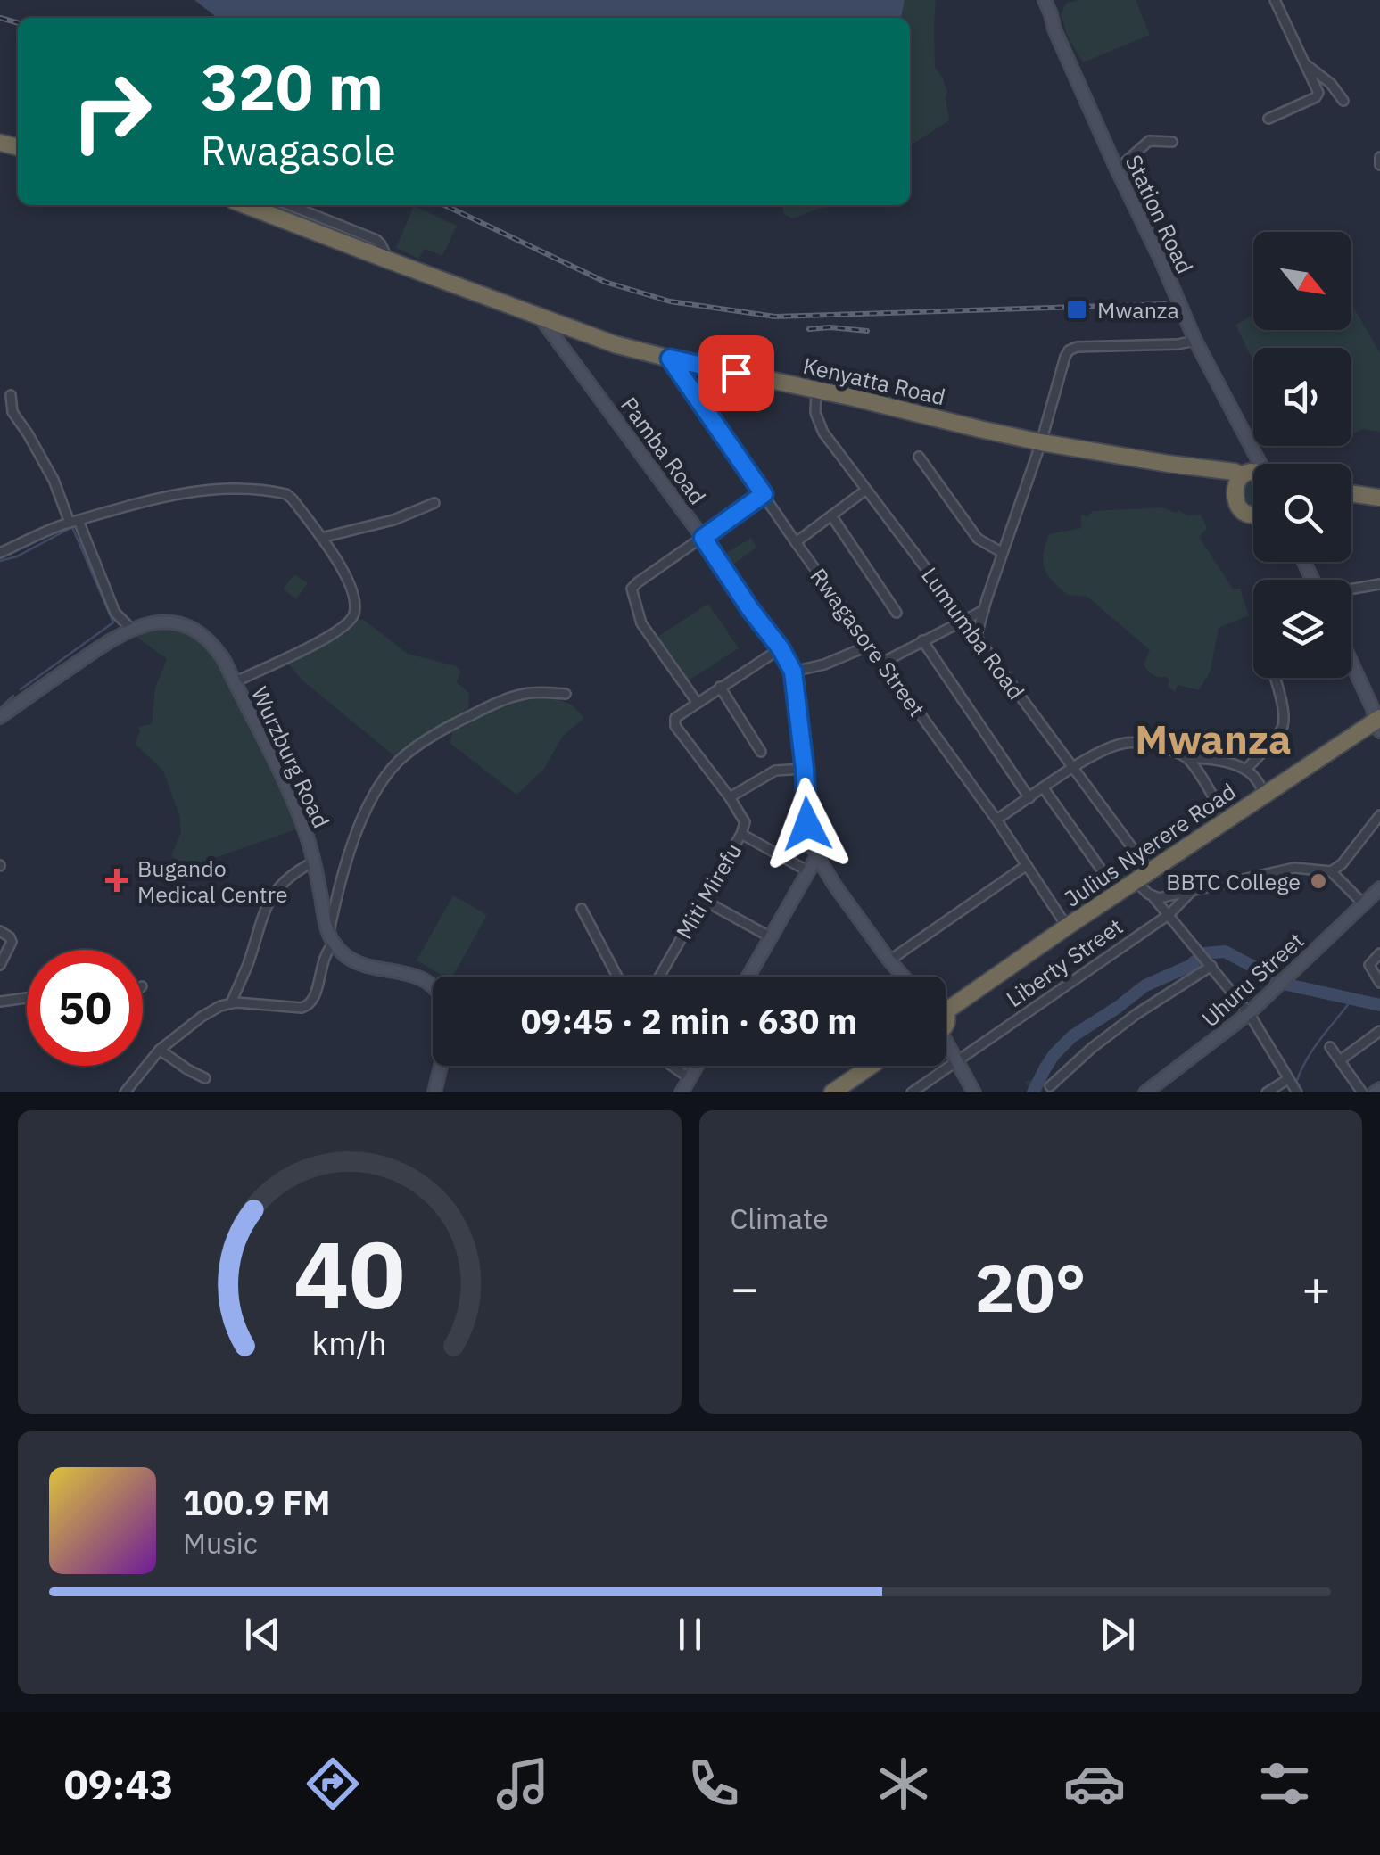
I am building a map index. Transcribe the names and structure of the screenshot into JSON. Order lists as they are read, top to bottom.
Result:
{
  "streets": {
    "highway": ["Kenyatta Road", "Julius Nyerere Road"],
    "main road": [
      "Station Road",
      "Pamba Road",
      "Wurzburg Road",
      "Uhuru Street"
    ],
    "street": [
      "Lumumba Road",
      "Rwagasore Street",
      "Miti Mirefu",
      "Liberty Street"
    ]
  },
  "crossings": [
    ["Kenyatta Road", "Pamba Road"],
    ["Kenyatta Road", "Lumumba Road"],
    ["Kenyatta Road", "Rwagasore Street"],
    ["Pamba Road", "Miti Mirefu"],
    ["Lumumba Road", "Julius Nyerere Road"],
    ["Rwagasore Street", "Julius Nyerere Road"]
  ],
  "districts": ["Mwanza"],
  "places": {
    "transit": ["Mwanza"],
    "health": ["Bugando Medical Centre"],
    "other": ["BBTC College"]
  },
  "north": "bottom right",
  "page": {
    "turn": ["320 m", "Rwagasole"],
    "limit": "50",
    "trip": "09:45 · 2 min · 630 m",
    "tile": "Climate",
    "heat": ["−", "20°", "+"],
    "song": ["100.9 FM", "Music"],
    "tabs": "09:43",
    "gauge": ["40", "km/h"]
  }
}
